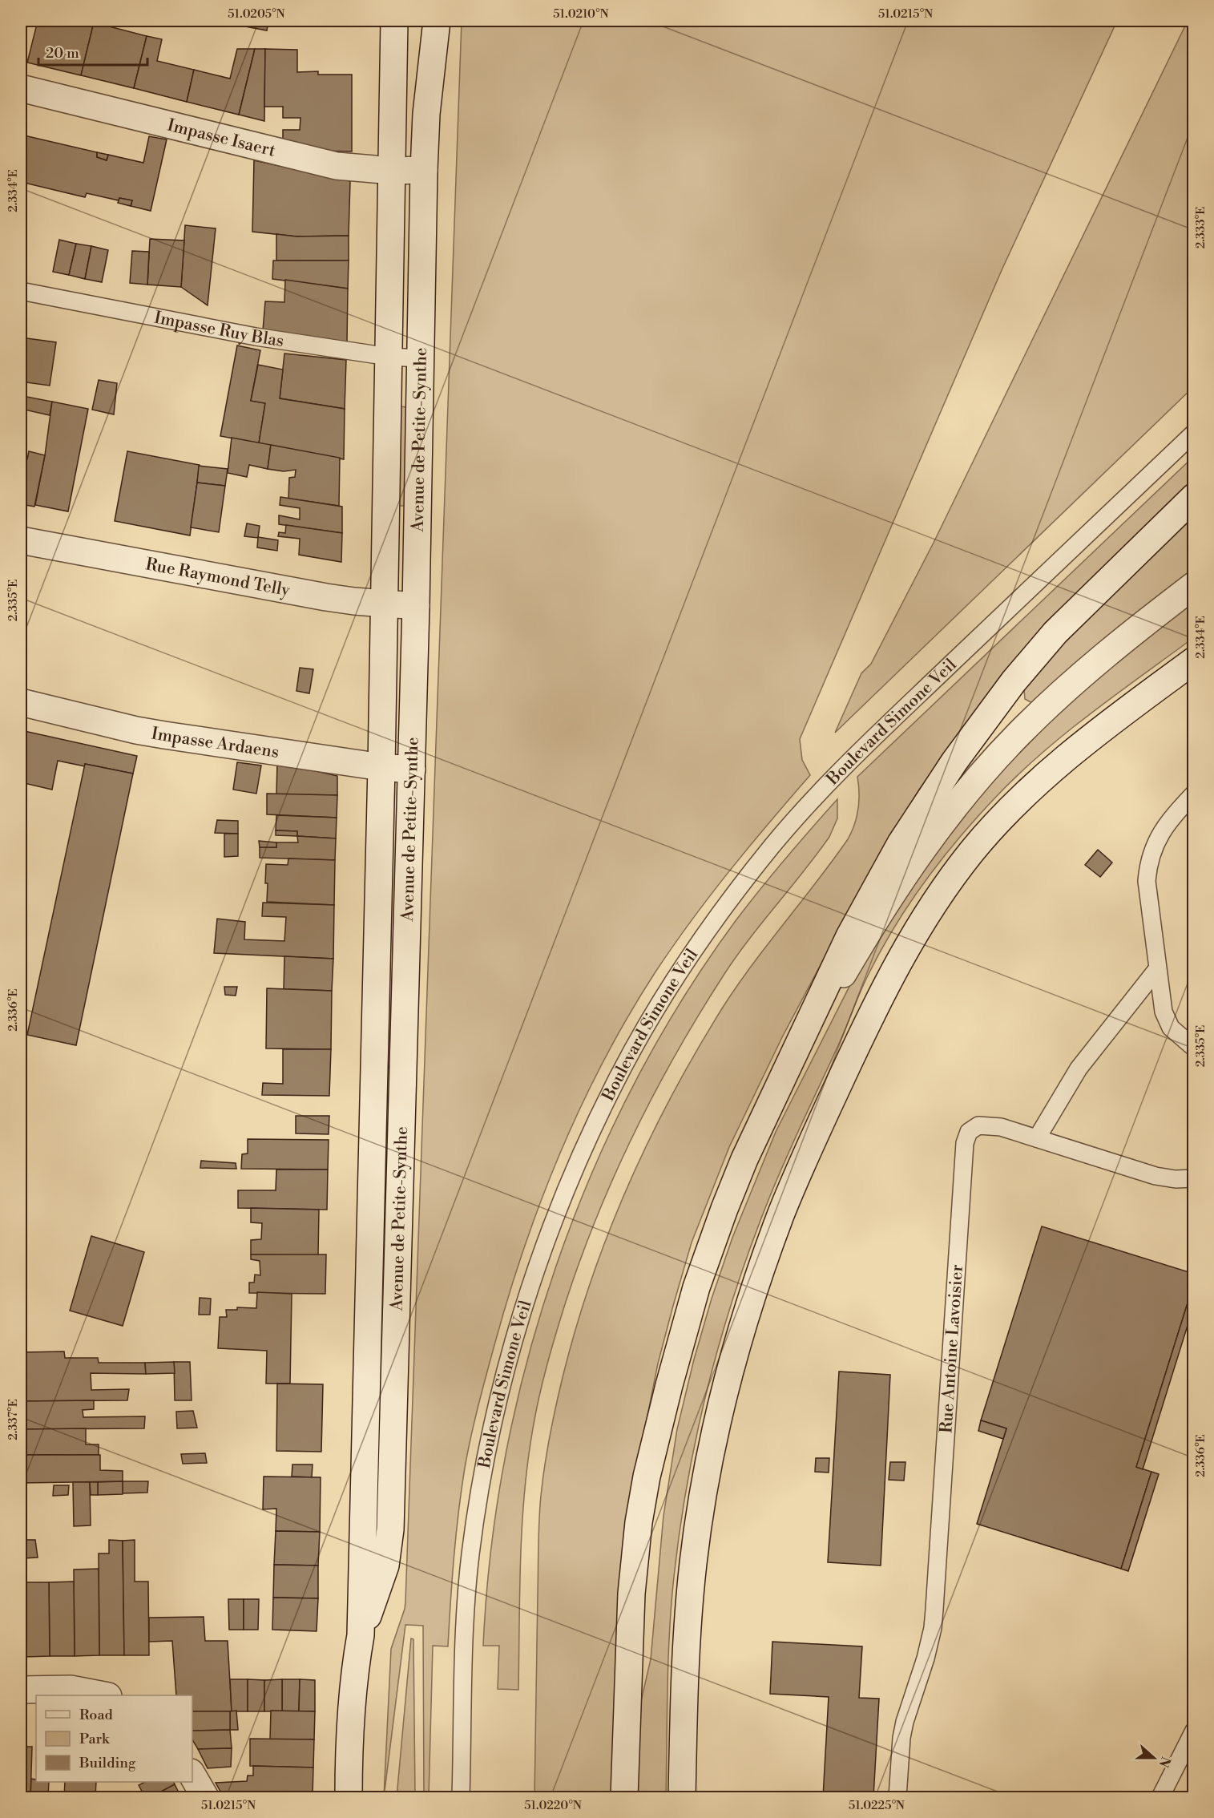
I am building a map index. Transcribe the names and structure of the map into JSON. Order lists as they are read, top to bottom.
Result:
{
  "streets": {
    "street": [
      "Impasse Isaert",
      "Avenue de Petite-Synthe",
      "Rue Raymond Telly",
      "Impasse Ardaens"
    ],
    "lane": ["Impasse Ruy Blas", "Boulevard Simone Veil", "Rue Antoine Lavoisier"]
  },
  "crossings": [
    ["Impasse Isaert", "Avenue de Petite-Synthe"],
    ["Impasse Ruy Blas", "Avenue de Petite-Synthe"],
    ["Avenue de Petite-Synthe", "Rue Raymond Telly"],
    ["Avenue de Petite-Synthe", "Impasse Ardaens"]
  ],
  "legend": ["Road", "Park", "Building"],
  "scale_bar": "20 m",
  "north": "right",
  "coordinates": [
    "51.0205°N",
    "51.0210°N",
    "51.0215°N",
    "2.334°E",
    "2.333°E",
    "2.335°E",
    "2.336°E",
    "2.337°E",
    "51.0220°N",
    "51.0225°N"
  ]
}
